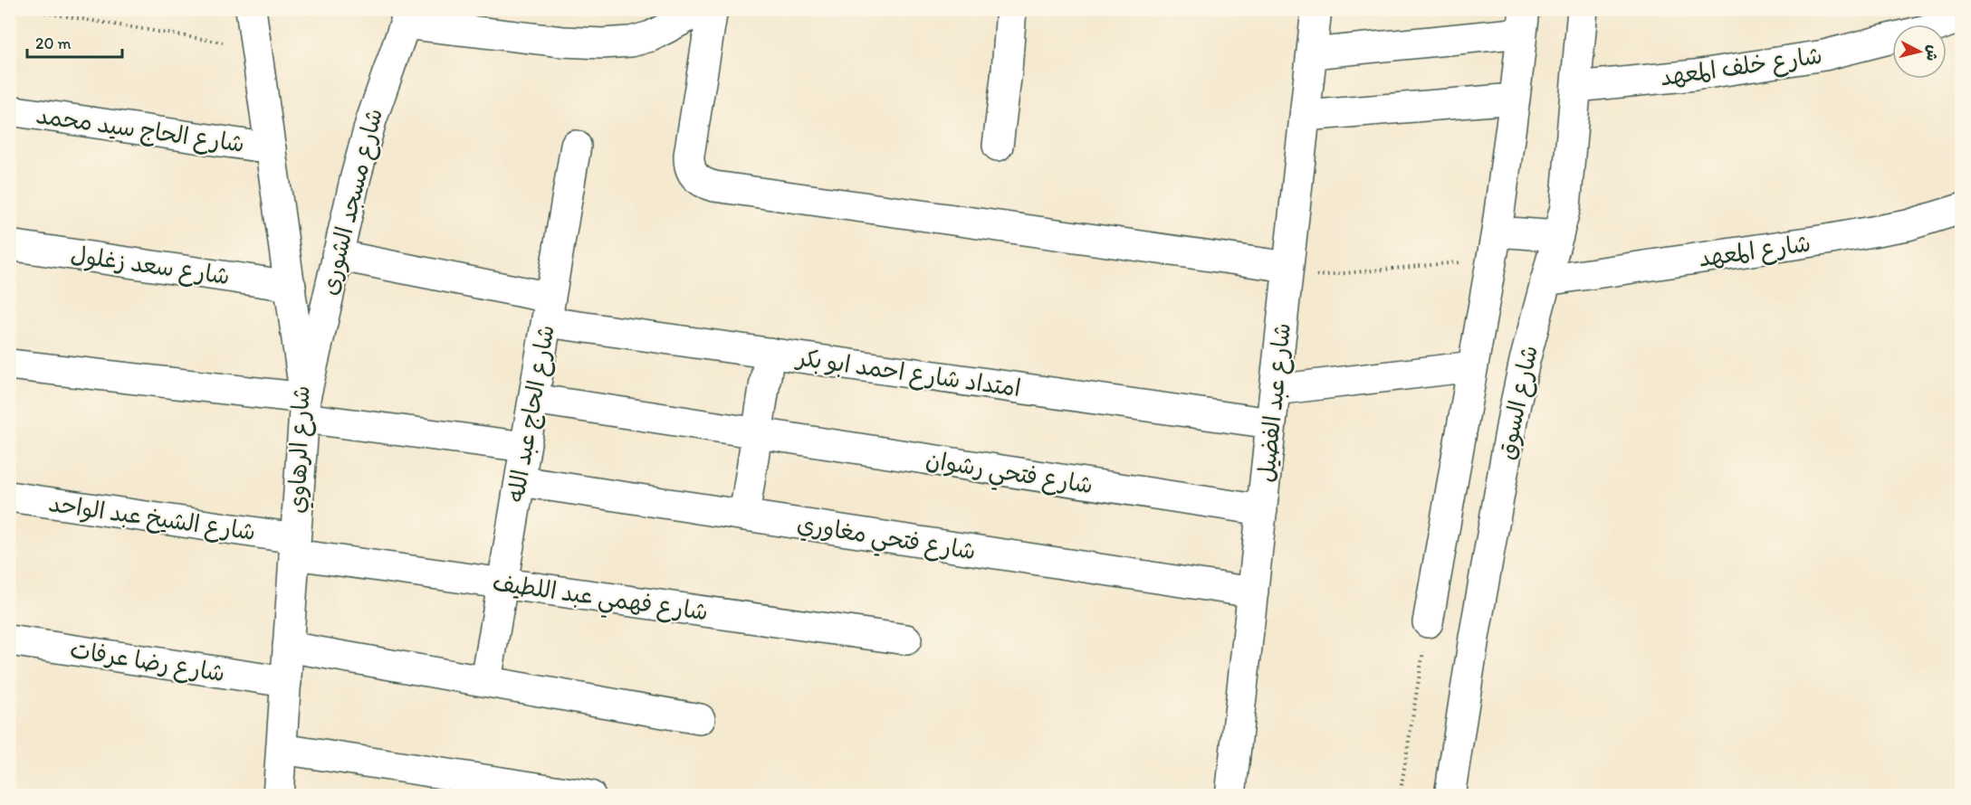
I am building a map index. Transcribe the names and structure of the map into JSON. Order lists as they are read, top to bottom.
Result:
{
  "streets": {
    "street": [
      "شارع خلف المعهد",
      "شارع الحاج سيد محمد",
      "شارع مسجد الشورى",
      "شارع المعهد",
      "شارع سعد زغلول",
      "امتداد شارع احمد ابو بكر",
      "شارع عبد الفضيل",
      "شارع السوق",
      "شارع الحاج عبد الله",
      "شارع الرهاوي",
      "شارع فتحي رشوان",
      "شارع الشيخ عبد الواحد",
      "شارع فتحي مغاوري",
      "شارع فهمي عبد اللطيف",
      "شارع رضا عرفات"
    ]
  },
  "crossings": [
    ["شارع خلف المعهد", "شارع السوق"],
    ["شارع الحاج سيد محمد", "شارع الرهاوي"],
    ["شارع مسجد الشورى", "امتداد شارع احمد ابو بكر"],
    ["شارع مسجد الشورى", "شارع الرهاوي"],
    ["شارع المعهد", "شارع السوق"],
    ["شارع سعد زغلول", "شارع الرهاوي"],
    ["امتداد شارع احمد ابو بكر", "شارع عبد الفضيل"],
    ["امتداد شارع احمد ابو بكر", "شارع الحاج عبد الله"],
    ["شارع عبد الفضيل", "شارع فتحي رشوان"],
    ["شارع عبد الفضيل", "شارع فتحي مغاوري"],
    ["شارع الحاج عبد الله", "شارع فتحي رشوان"],
    ["شارع الحاج عبد الله", "شارع فتحي مغاوري"],
    ["شارع الحاج عبد الله", "شارع فهمي عبد اللطيف"],
    ["شارع الرهاوي", "شارع الشيخ عبد الواحد"],
    ["شارع الرهاوي", "شارع فهمي عبد اللطيف"],
    ["شارع الرهاوي", "شارع رضا عرفات"],
    ["شارع الشيخ عبد الواحد", "شارع فهمي عبد اللطيف"]
  ],
  "scale_bar": "20 m",
  "north": "right"
}
